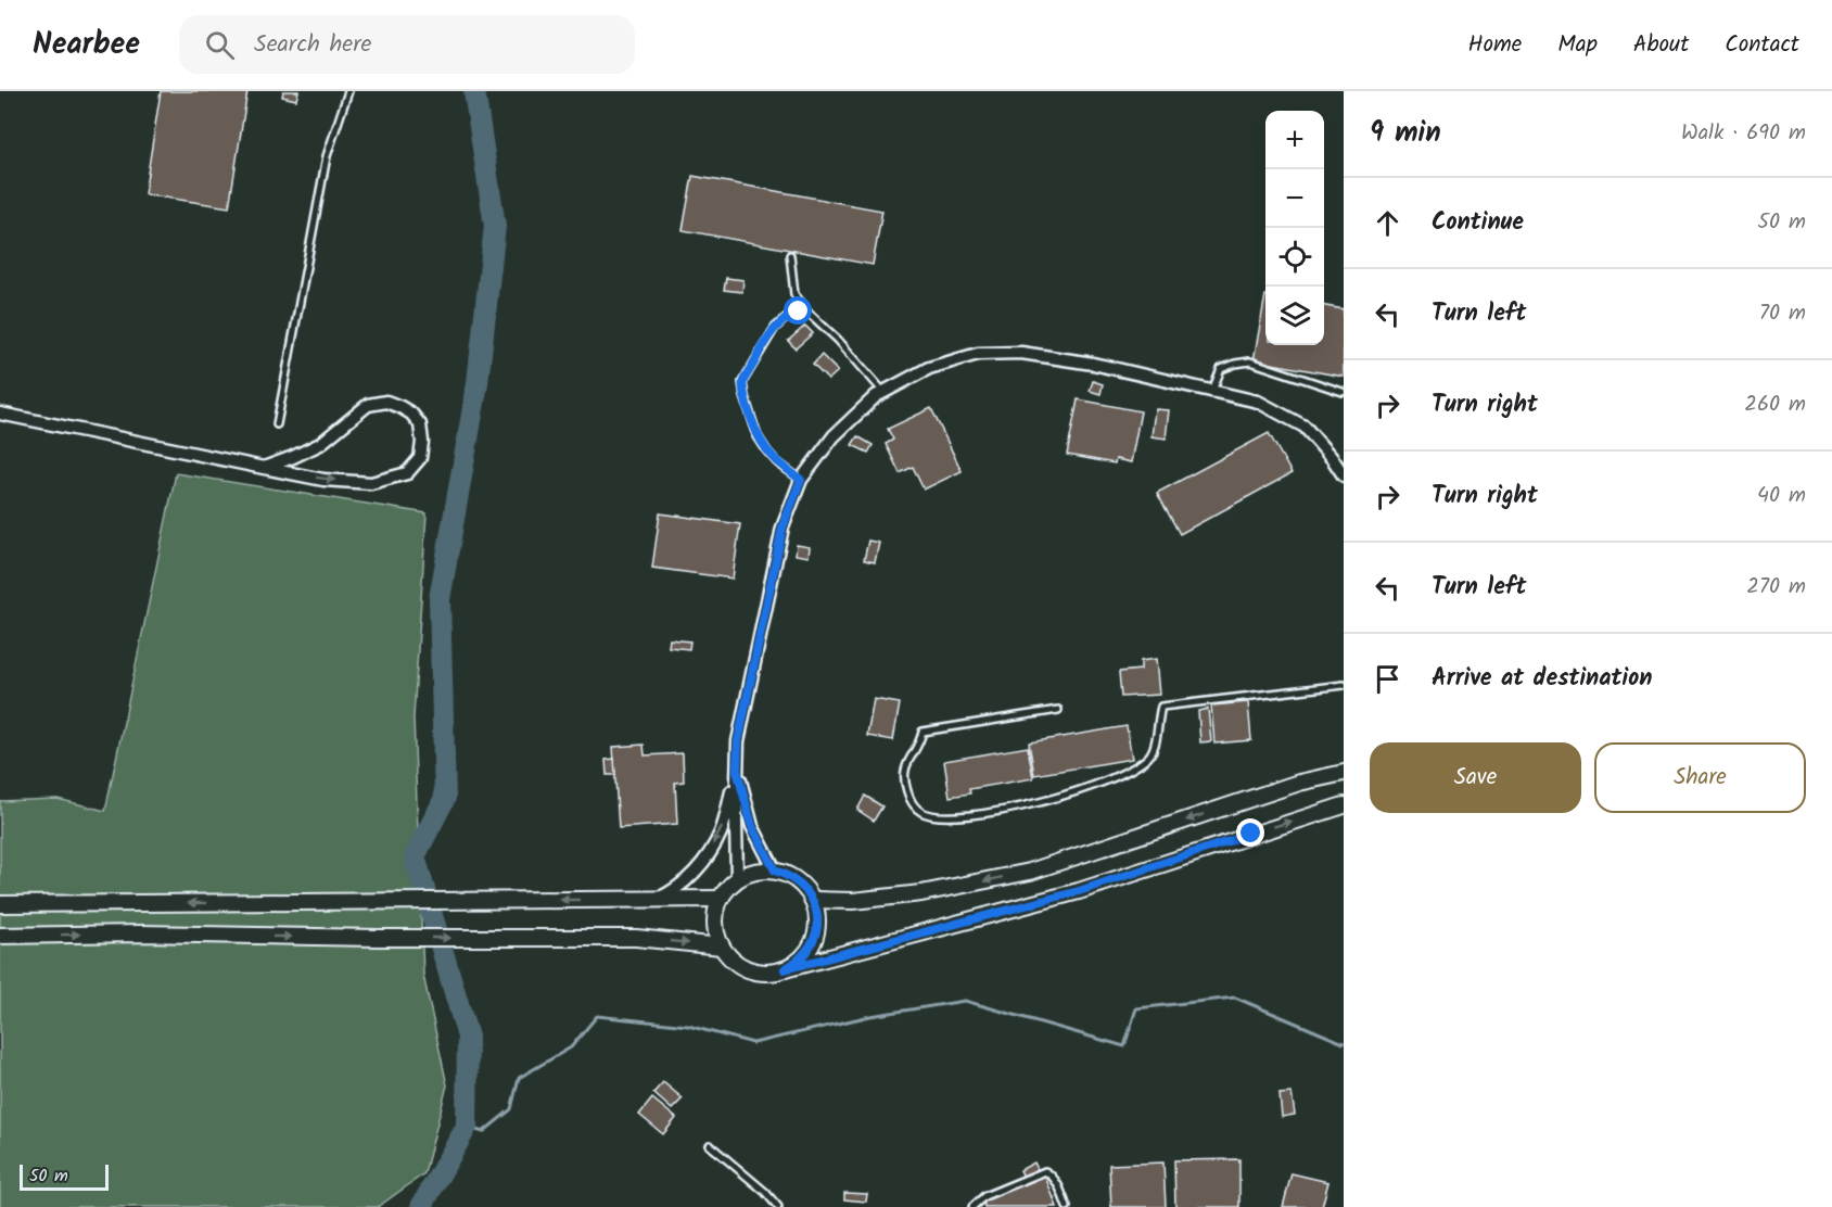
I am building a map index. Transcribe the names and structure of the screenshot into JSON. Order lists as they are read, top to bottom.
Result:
{
  "scale_bar": "50 m",
  "page": {
    "header": "Nearbee",
    "search": "Search here",
    "nav": [
      "Home",
      "Map",
      "About",
      "Contact"
    ],
    "heading": ["9 min", "Walk · 690 m"],
    "map_buttons": ["+", "−"],
    "list": [
      ["Continue", "50 m"],
      ["Turn left", "70 m"],
      ["Turn right", "260 m"],
      ["Turn right", "40 m"],
      ["Turn left", "270 m"],
      "Arrive at destination"
    ],
    "buttons": ["Save", "Share"],
    "scale": "50 m"
  }
}
